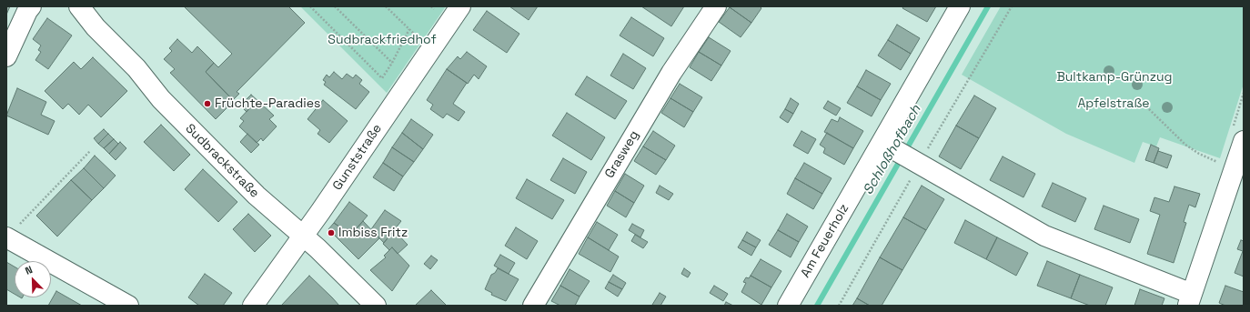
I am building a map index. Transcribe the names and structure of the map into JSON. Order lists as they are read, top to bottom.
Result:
{
  "streets": {
    "street": [
      "Grasweg",
      "Gunststraße",
      "Sudbrackstraße",
      "Am Feuerholz"
    ]
  },
  "crossings": [
    ["Gunststraße", "Sudbrackstraße"]
  ],
  "water": ["Schloßhofbach"],
  "parks": ["Sudbrackfriedhof", "Bultkamp-Grünzug", "Apfelstraße"],
  "places": ["Früchte-Paradies", "Imbiss Fritz"],
  "north": "top left"
}
